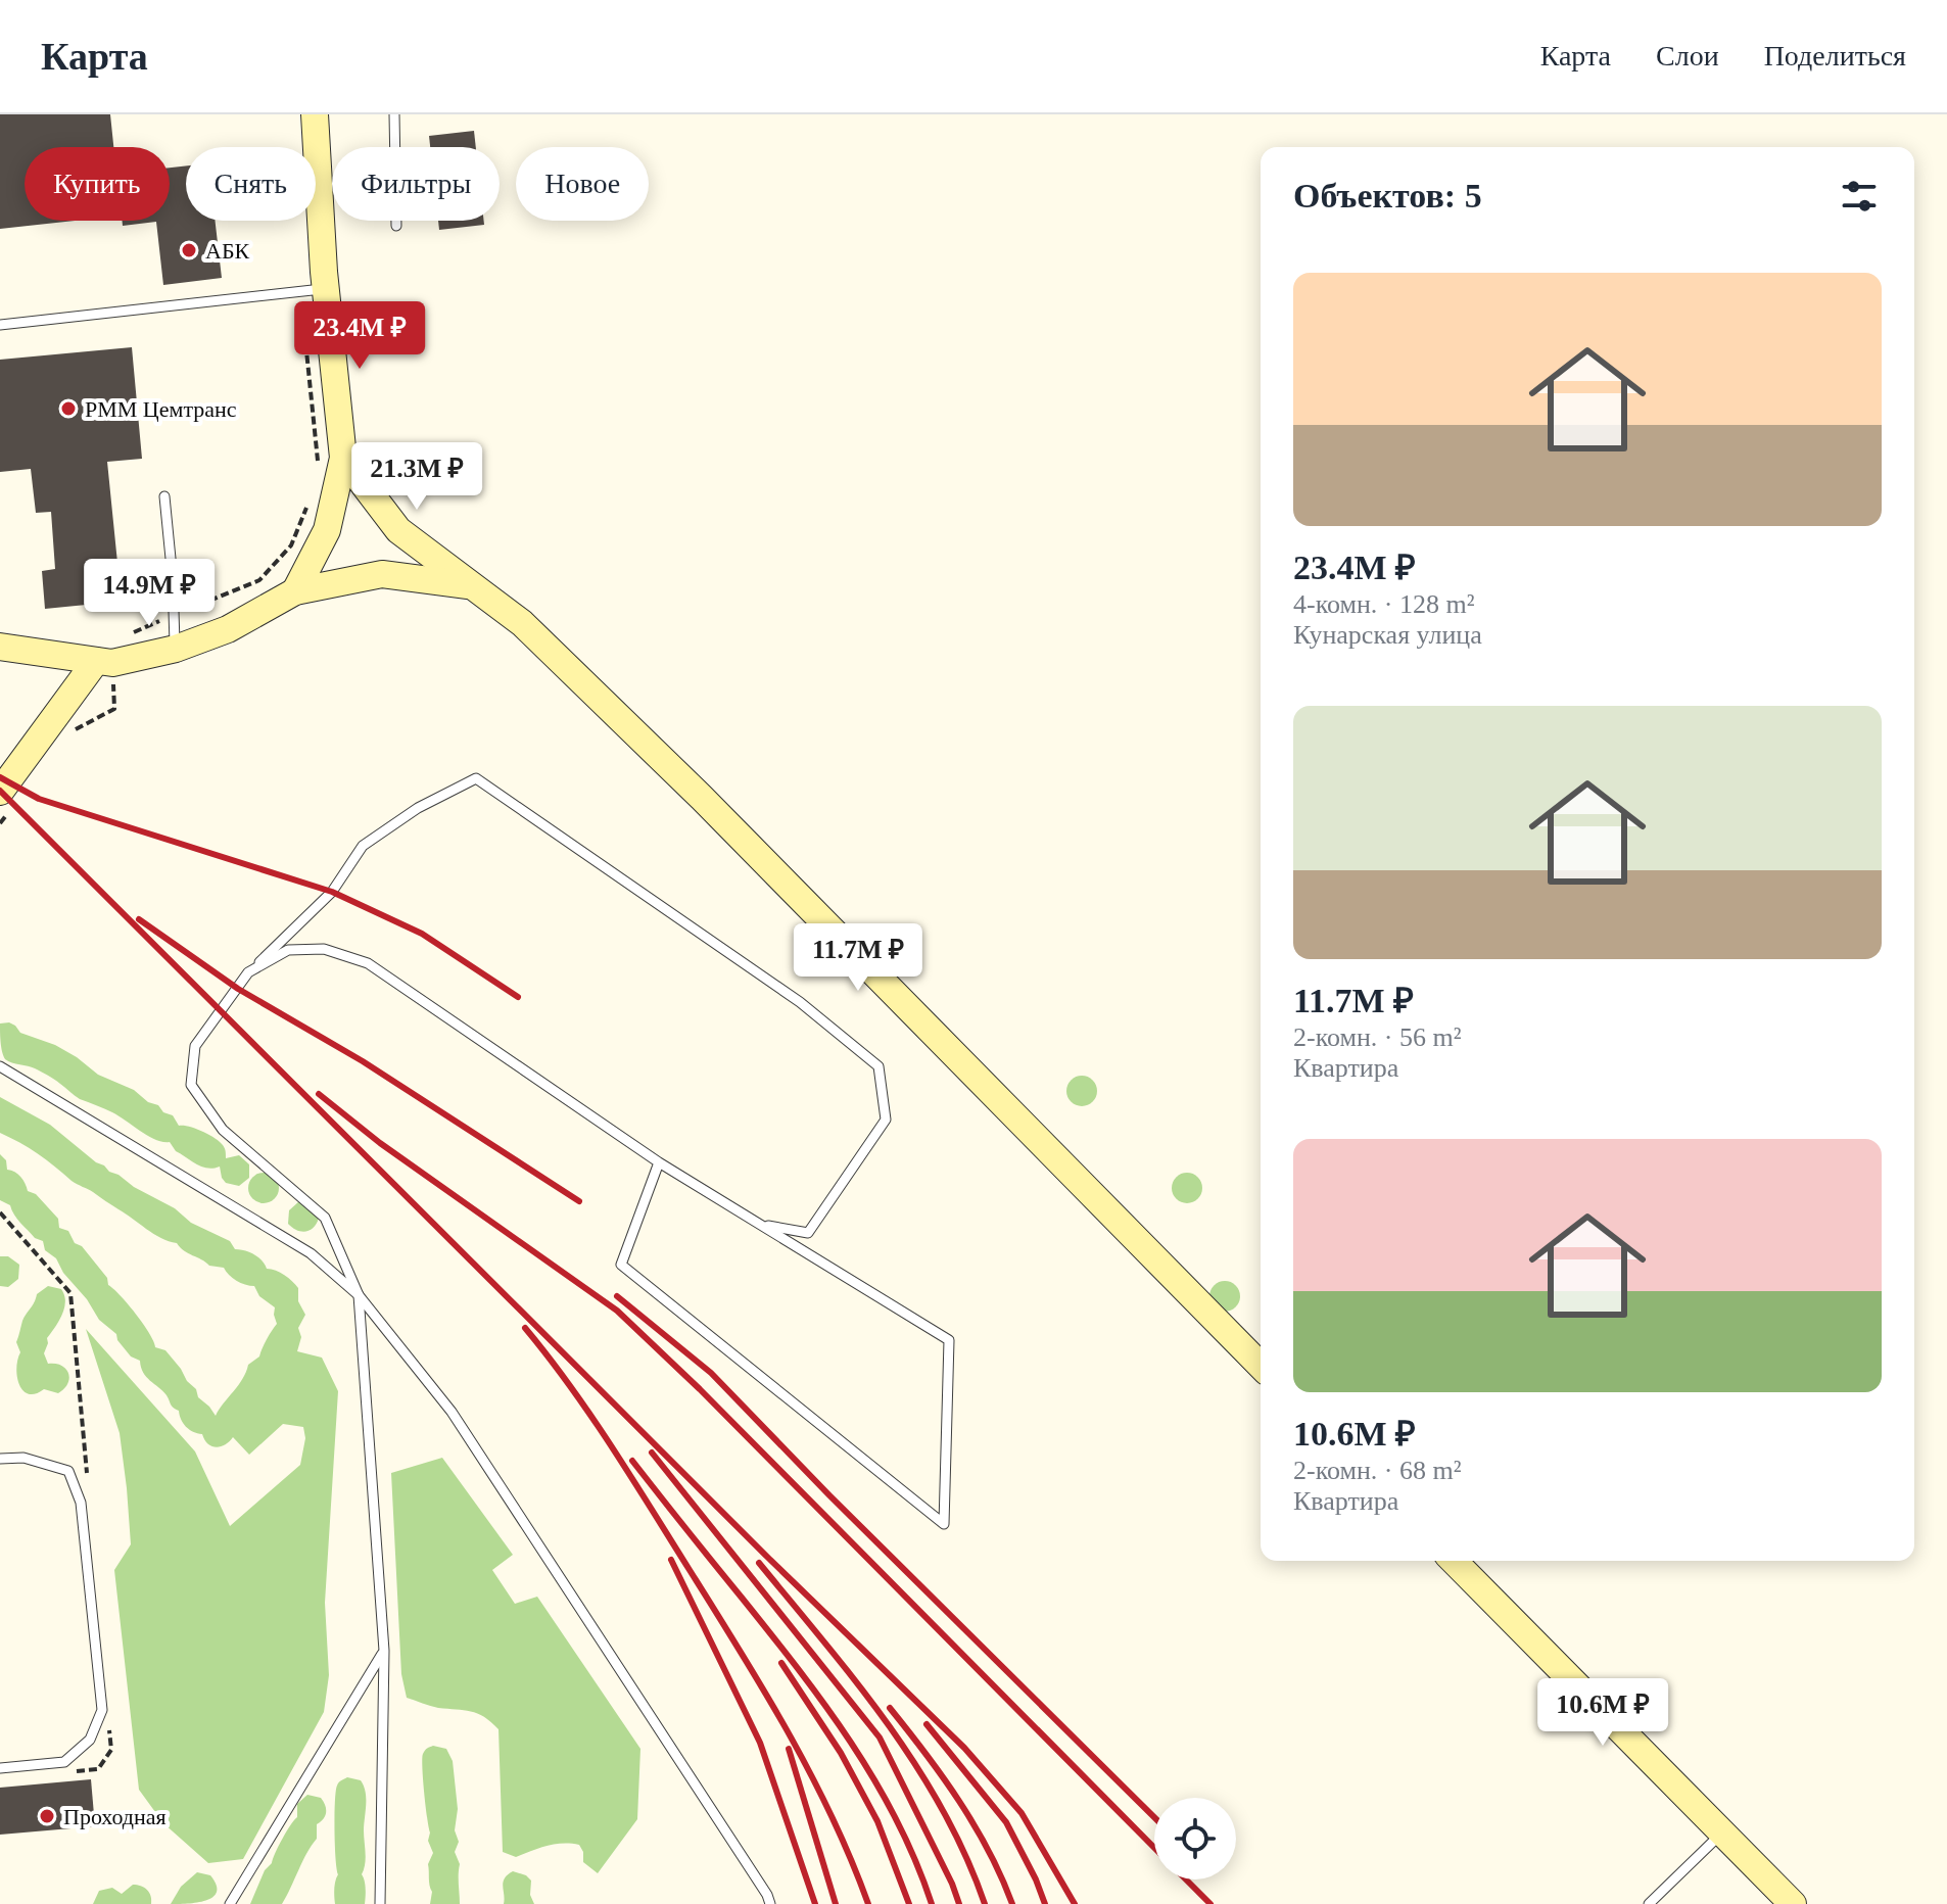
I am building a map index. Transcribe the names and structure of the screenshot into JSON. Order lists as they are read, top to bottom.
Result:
{
  "places": ["АБК", "РММ Цемтранс", "Проходная"],
  "page": {
    "header": "Карта",
    "nav": ["Карта", "Слои", "Поделиться"],
    "chip": [
      "Купить",
      "Снять",
      "Фильтры",
      "Новое"
    ],
    "heading": "Объектов: 5",
    "list": [
      {
        "name": "23.4M ₽",
        "note": "4-комн. · 128 m² · Кунарская улица"
      },
      {
        "name": "11.7M ₽",
        "note": "2-комн. · 56 m² · Квартира"
      },
      {
        "name": "10.6M ₽",
        "note": "2-комн. · 68 m² · Квартира"
      }
    ],
    "price": [
      "23.4M ₽",
      "21.3M ₽",
      "14.9M ₽",
      "11.7M ₽",
      "10.6M ₽"
    ]
  }
}
